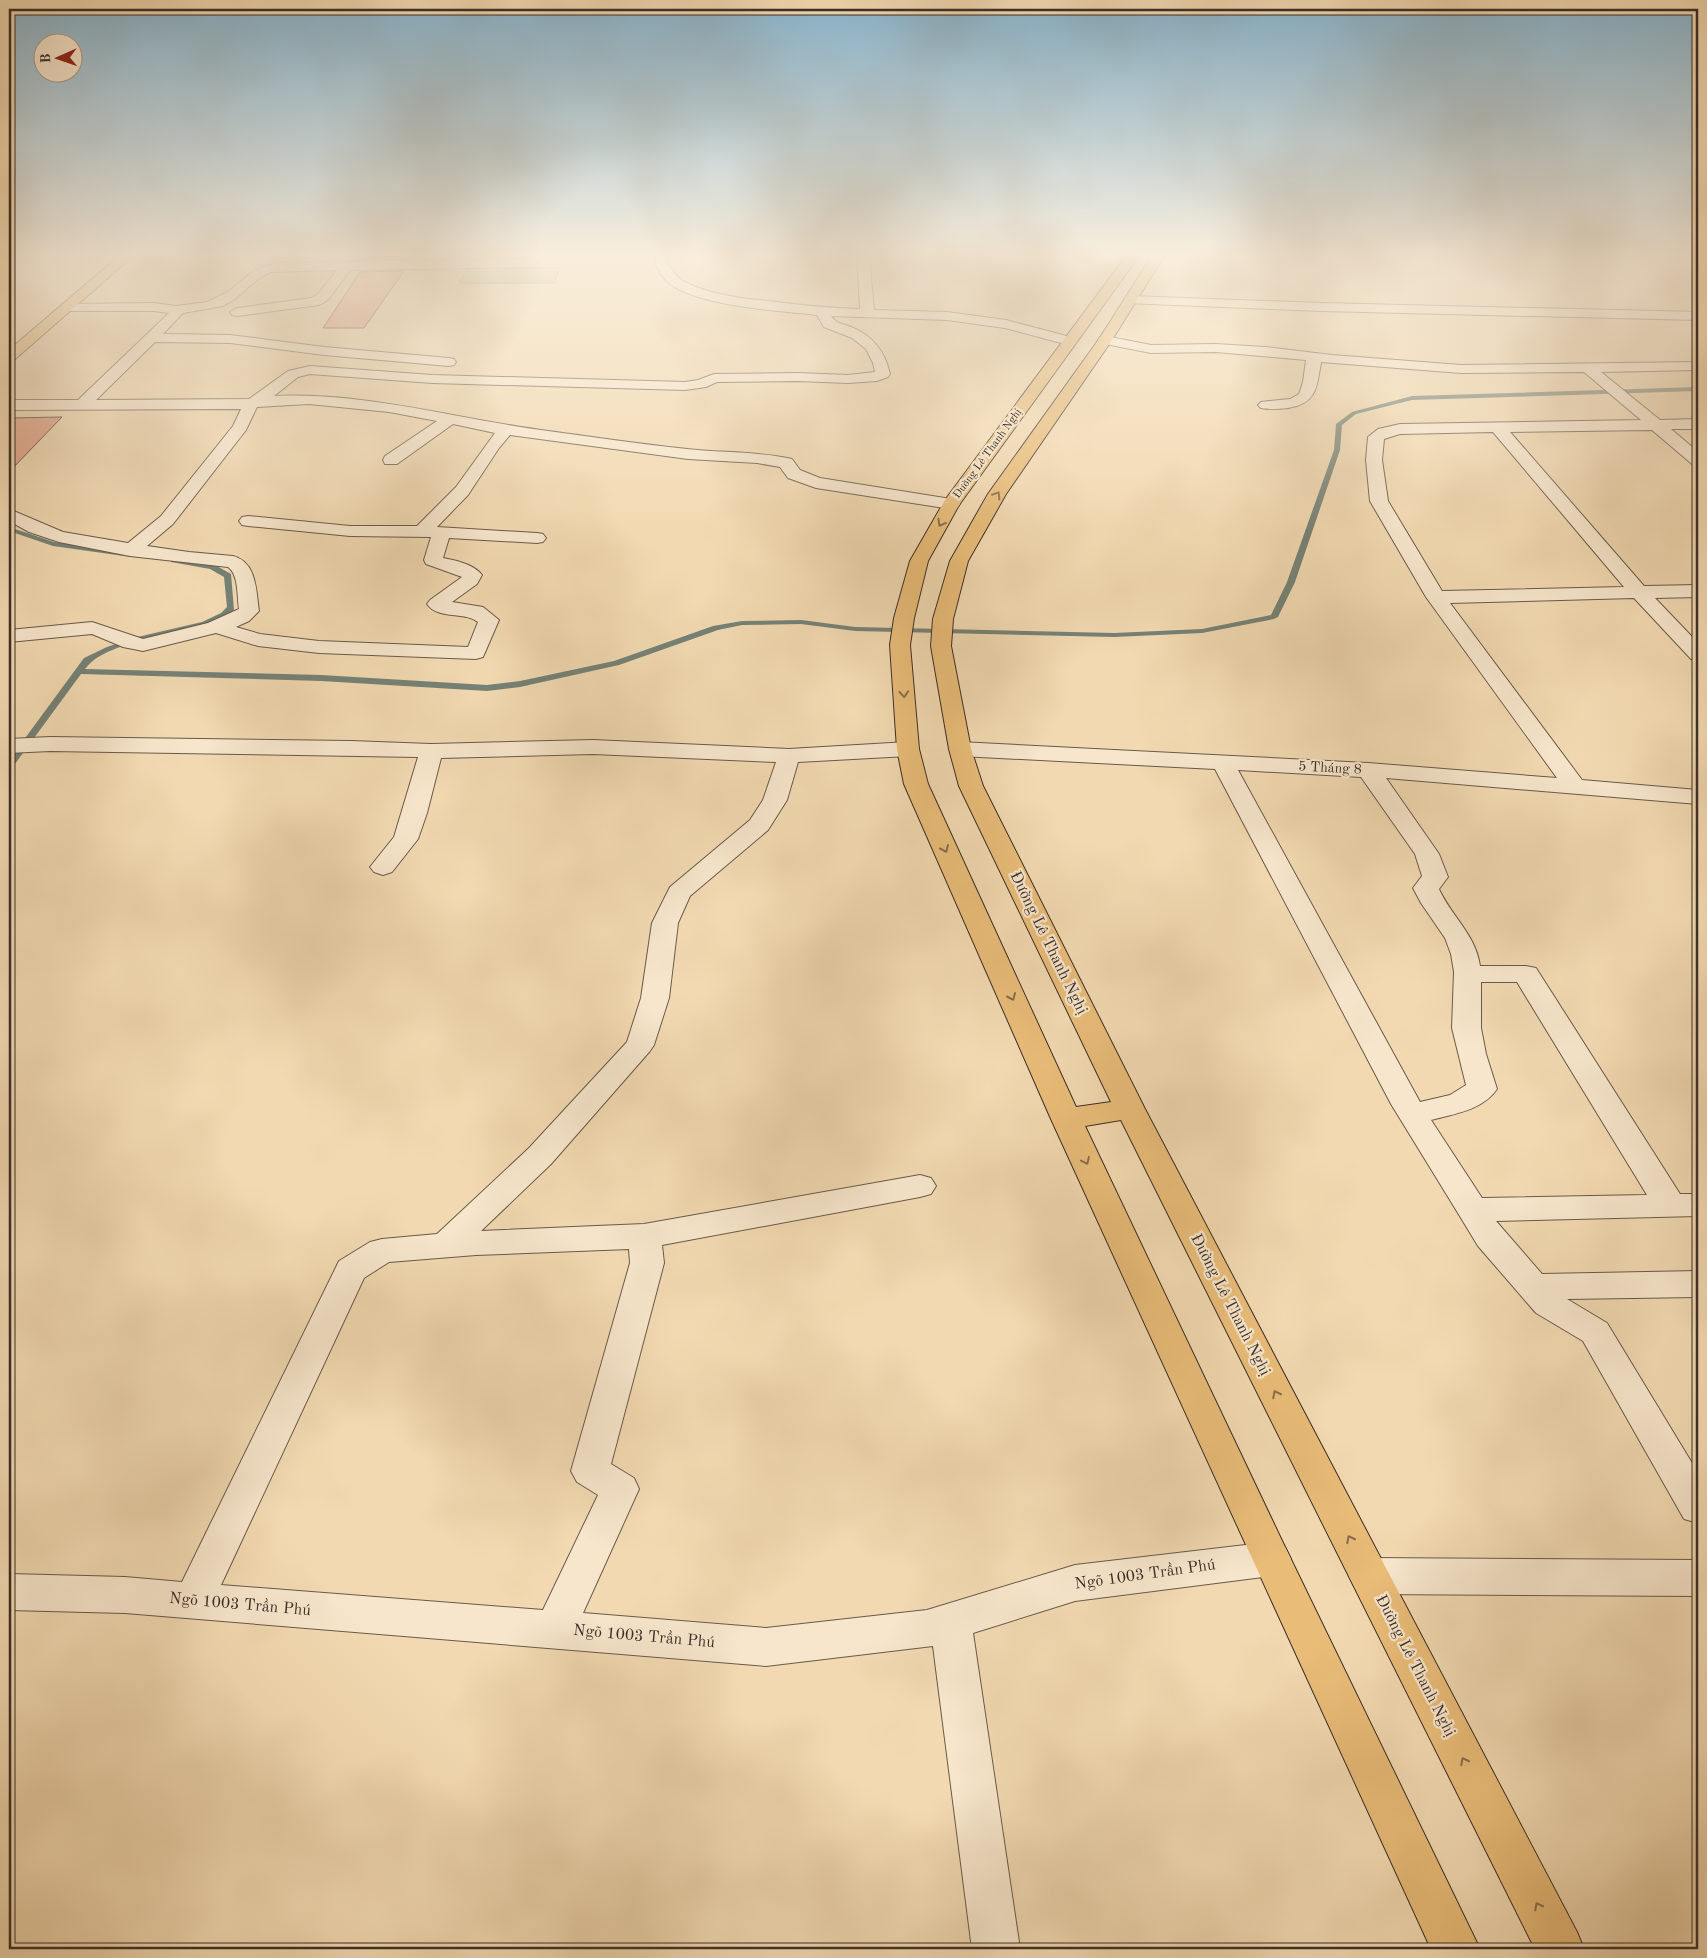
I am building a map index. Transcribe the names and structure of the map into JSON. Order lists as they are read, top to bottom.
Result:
{
  "streets": {
    "main road": ["Đường Lê Thanh Nghị"],
    "street": ["5 Tháng 8", "Ngõ 1003 Trần Phú"]
  },
  "crossings": [
    ["Đường Lê Thanh Nghị", "5 Tháng 8"],
    ["Đường Lê Thanh Nghị", "Ngõ 1003 Trần Phú"]
  ],
  "north": "left"
}
